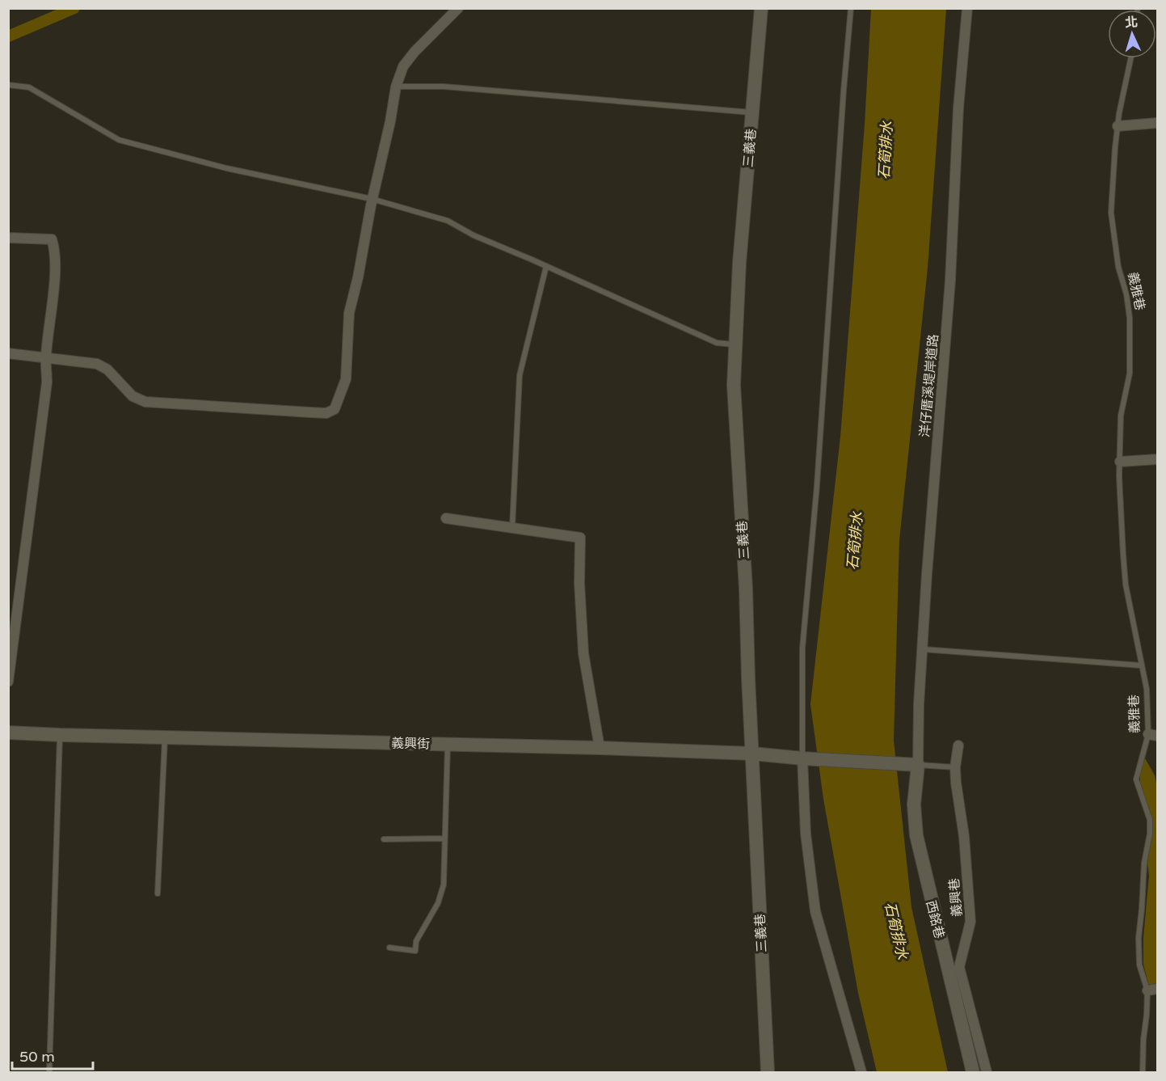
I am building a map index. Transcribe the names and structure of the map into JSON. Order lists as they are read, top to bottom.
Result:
{
  "streets": {
    "street": [
      "三義巷",
      "洋仔厝溪堤岸道路",
      "義興街",
      "義興巷",
      "西銘巷"
    ],
    "lane": ["義雅巷"]
  },
  "crossings": [
    ["三義巷", "義興街"],
    ["洋仔厝溪堤岸道路", "義興街"],
    ["洋仔厝溪堤岸道路", "西銘巷"],
    ["義興街", "西銘巷"]
  ],
  "water": ["石筍排水"],
  "scale_bar": "50 m",
  "north": "top"
}
